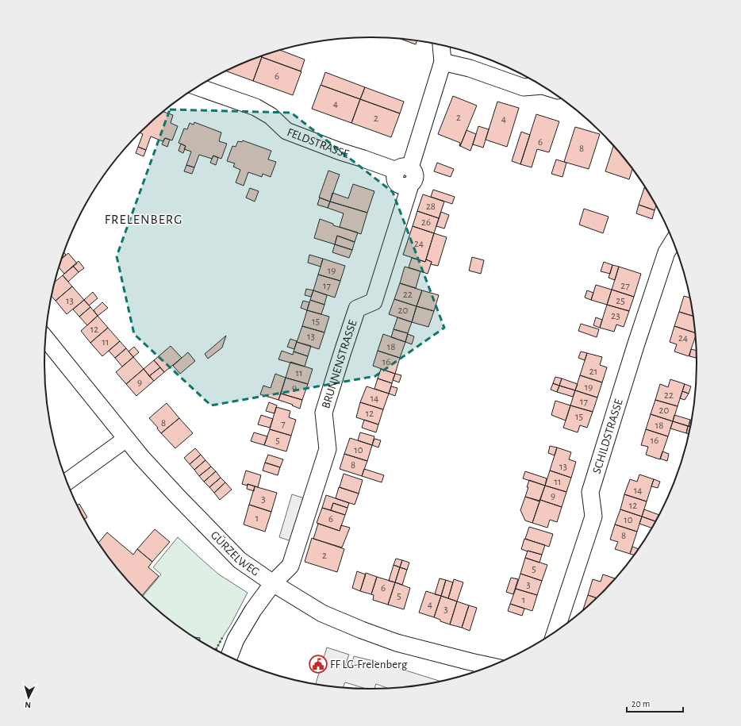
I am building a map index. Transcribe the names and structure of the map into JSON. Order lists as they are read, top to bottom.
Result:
{
  "streets": {
    "street": [
      "FELDSTRASSE",
      "BRUNNENSTRASSE",
      "SCHILDSTRASSE",
      "GÜRZELWEG"
    ]
  },
  "crossings": [
    ["FELDSTRASSE", "BRUNNENSTRASSE"],
    ["BRUNNENSTRASSE", "GÜRZELWEG"]
  ],
  "districts": ["FRELENBERG"],
  "places": {
    "public building": ["FF LG-Frelenberg"]
  },
  "house_numbers": [
    "6",
    "4",
    "2",
    "2",
    "4",
    "6",
    "8",
    "28",
    "26",
    "24",
    "19",
    "17",
    "27",
    "22",
    "13",
    "25",
    "20",
    "23",
    "15",
    "12",
    "13",
    "24",
    "11",
    "18",
    "16",
    "21",
    "11",
    "9",
    "19",
    "9",
    "22",
    "14",
    "17",
    "20",
    "12",
    "15",
    "8",
    "7",
    "18",
    "5",
    "16",
    "10",
    "8",
    "13",
    "11",
    "14",
    "9",
    "3",
    "12",
    "1",
    "6",
    "10",
    "8",
    "2",
    "5",
    "3",
    "6",
    "5",
    "1",
    "4",
    "3"
  ],
  "scale_bar": "20 m",
  "north": "bottom"
}
